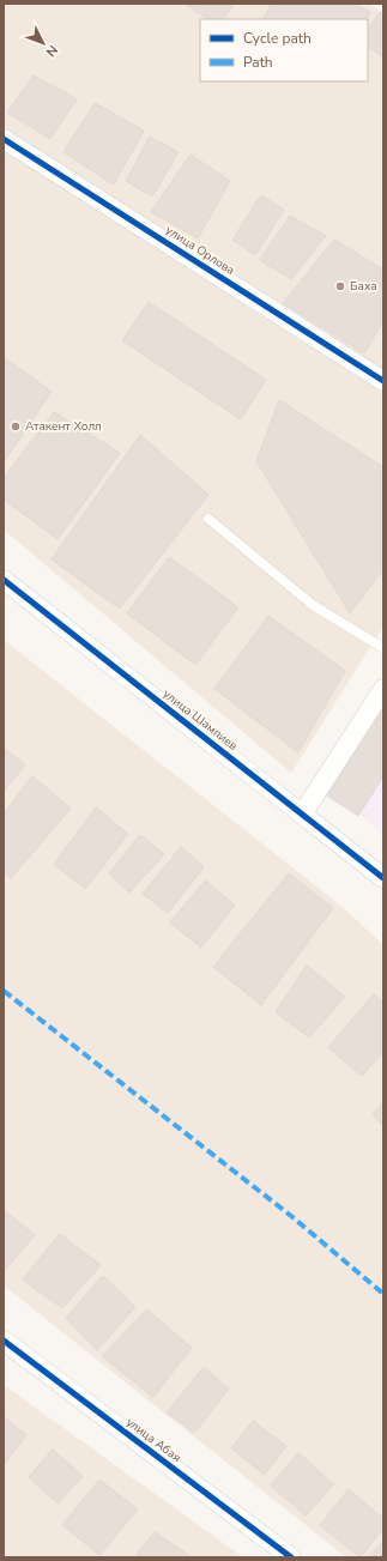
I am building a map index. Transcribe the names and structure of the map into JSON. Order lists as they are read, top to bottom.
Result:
{
  "streets": {
    "street": ["улица Орлова", "улица Шампиев", "улица Абая"]
  },
  "places": ["Баха", "Атакент Холл"],
  "legend": ["Cycle path", "Path"],
  "north": "bottom right"
}
